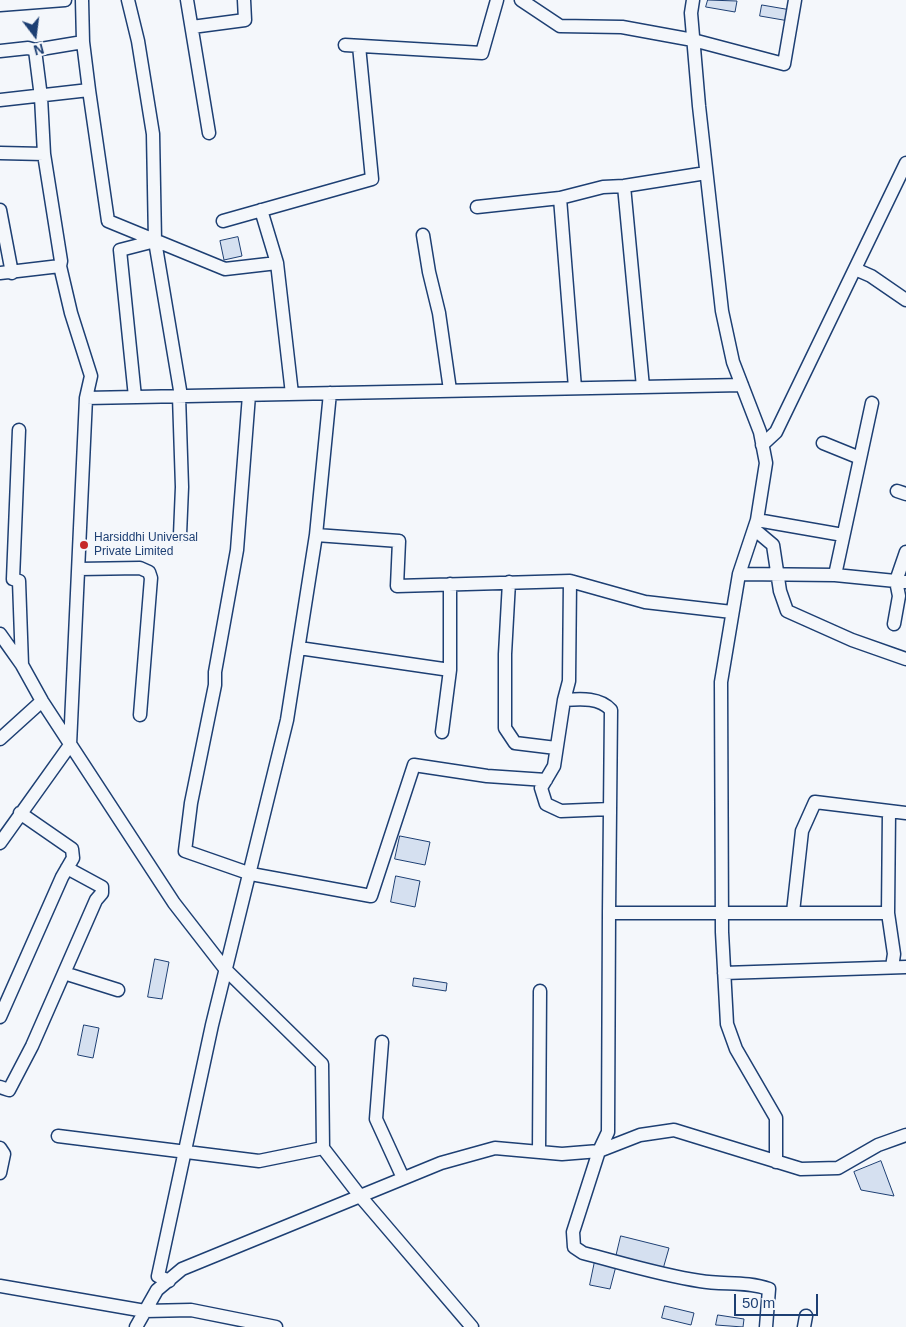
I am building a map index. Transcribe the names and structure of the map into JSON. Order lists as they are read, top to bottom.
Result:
{
  "places": ["Harsiddhi Universal Private Limited"],
  "scale_bar": "50 m",
  "north": "bottom"
}
